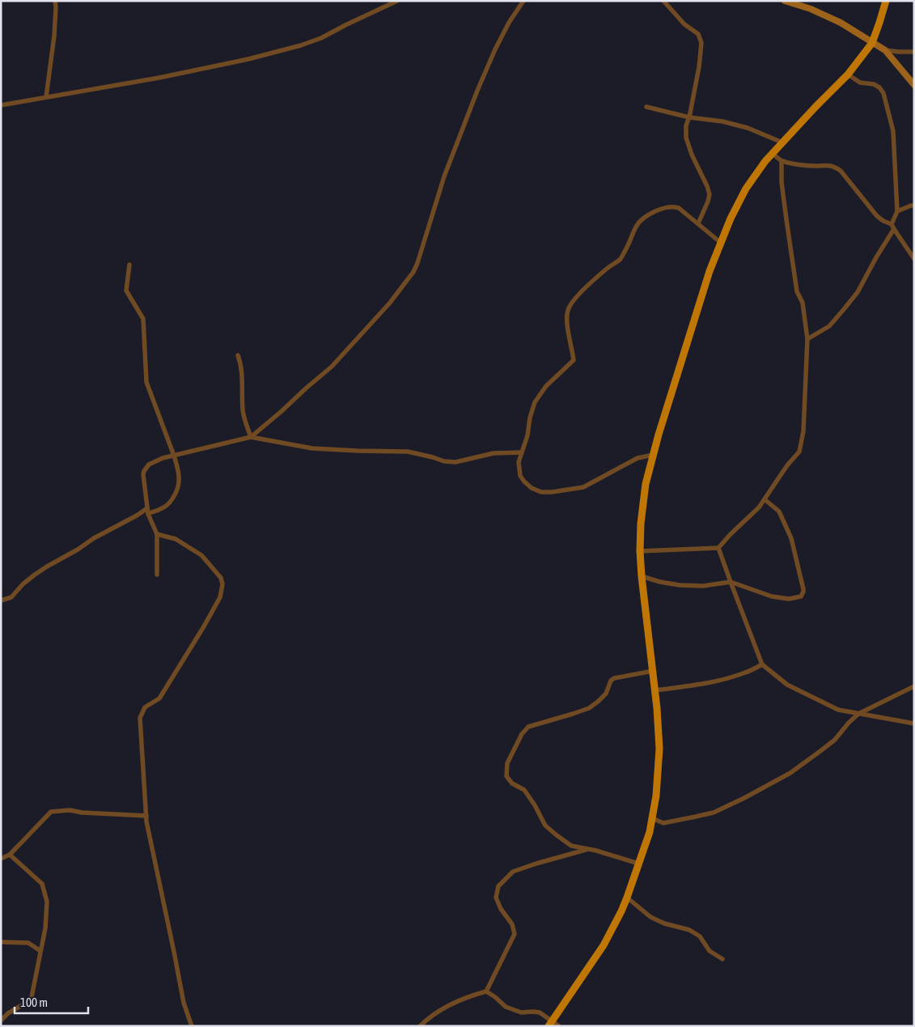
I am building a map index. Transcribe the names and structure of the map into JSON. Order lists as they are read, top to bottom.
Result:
{
  "scale_bar": "100 m"
}
